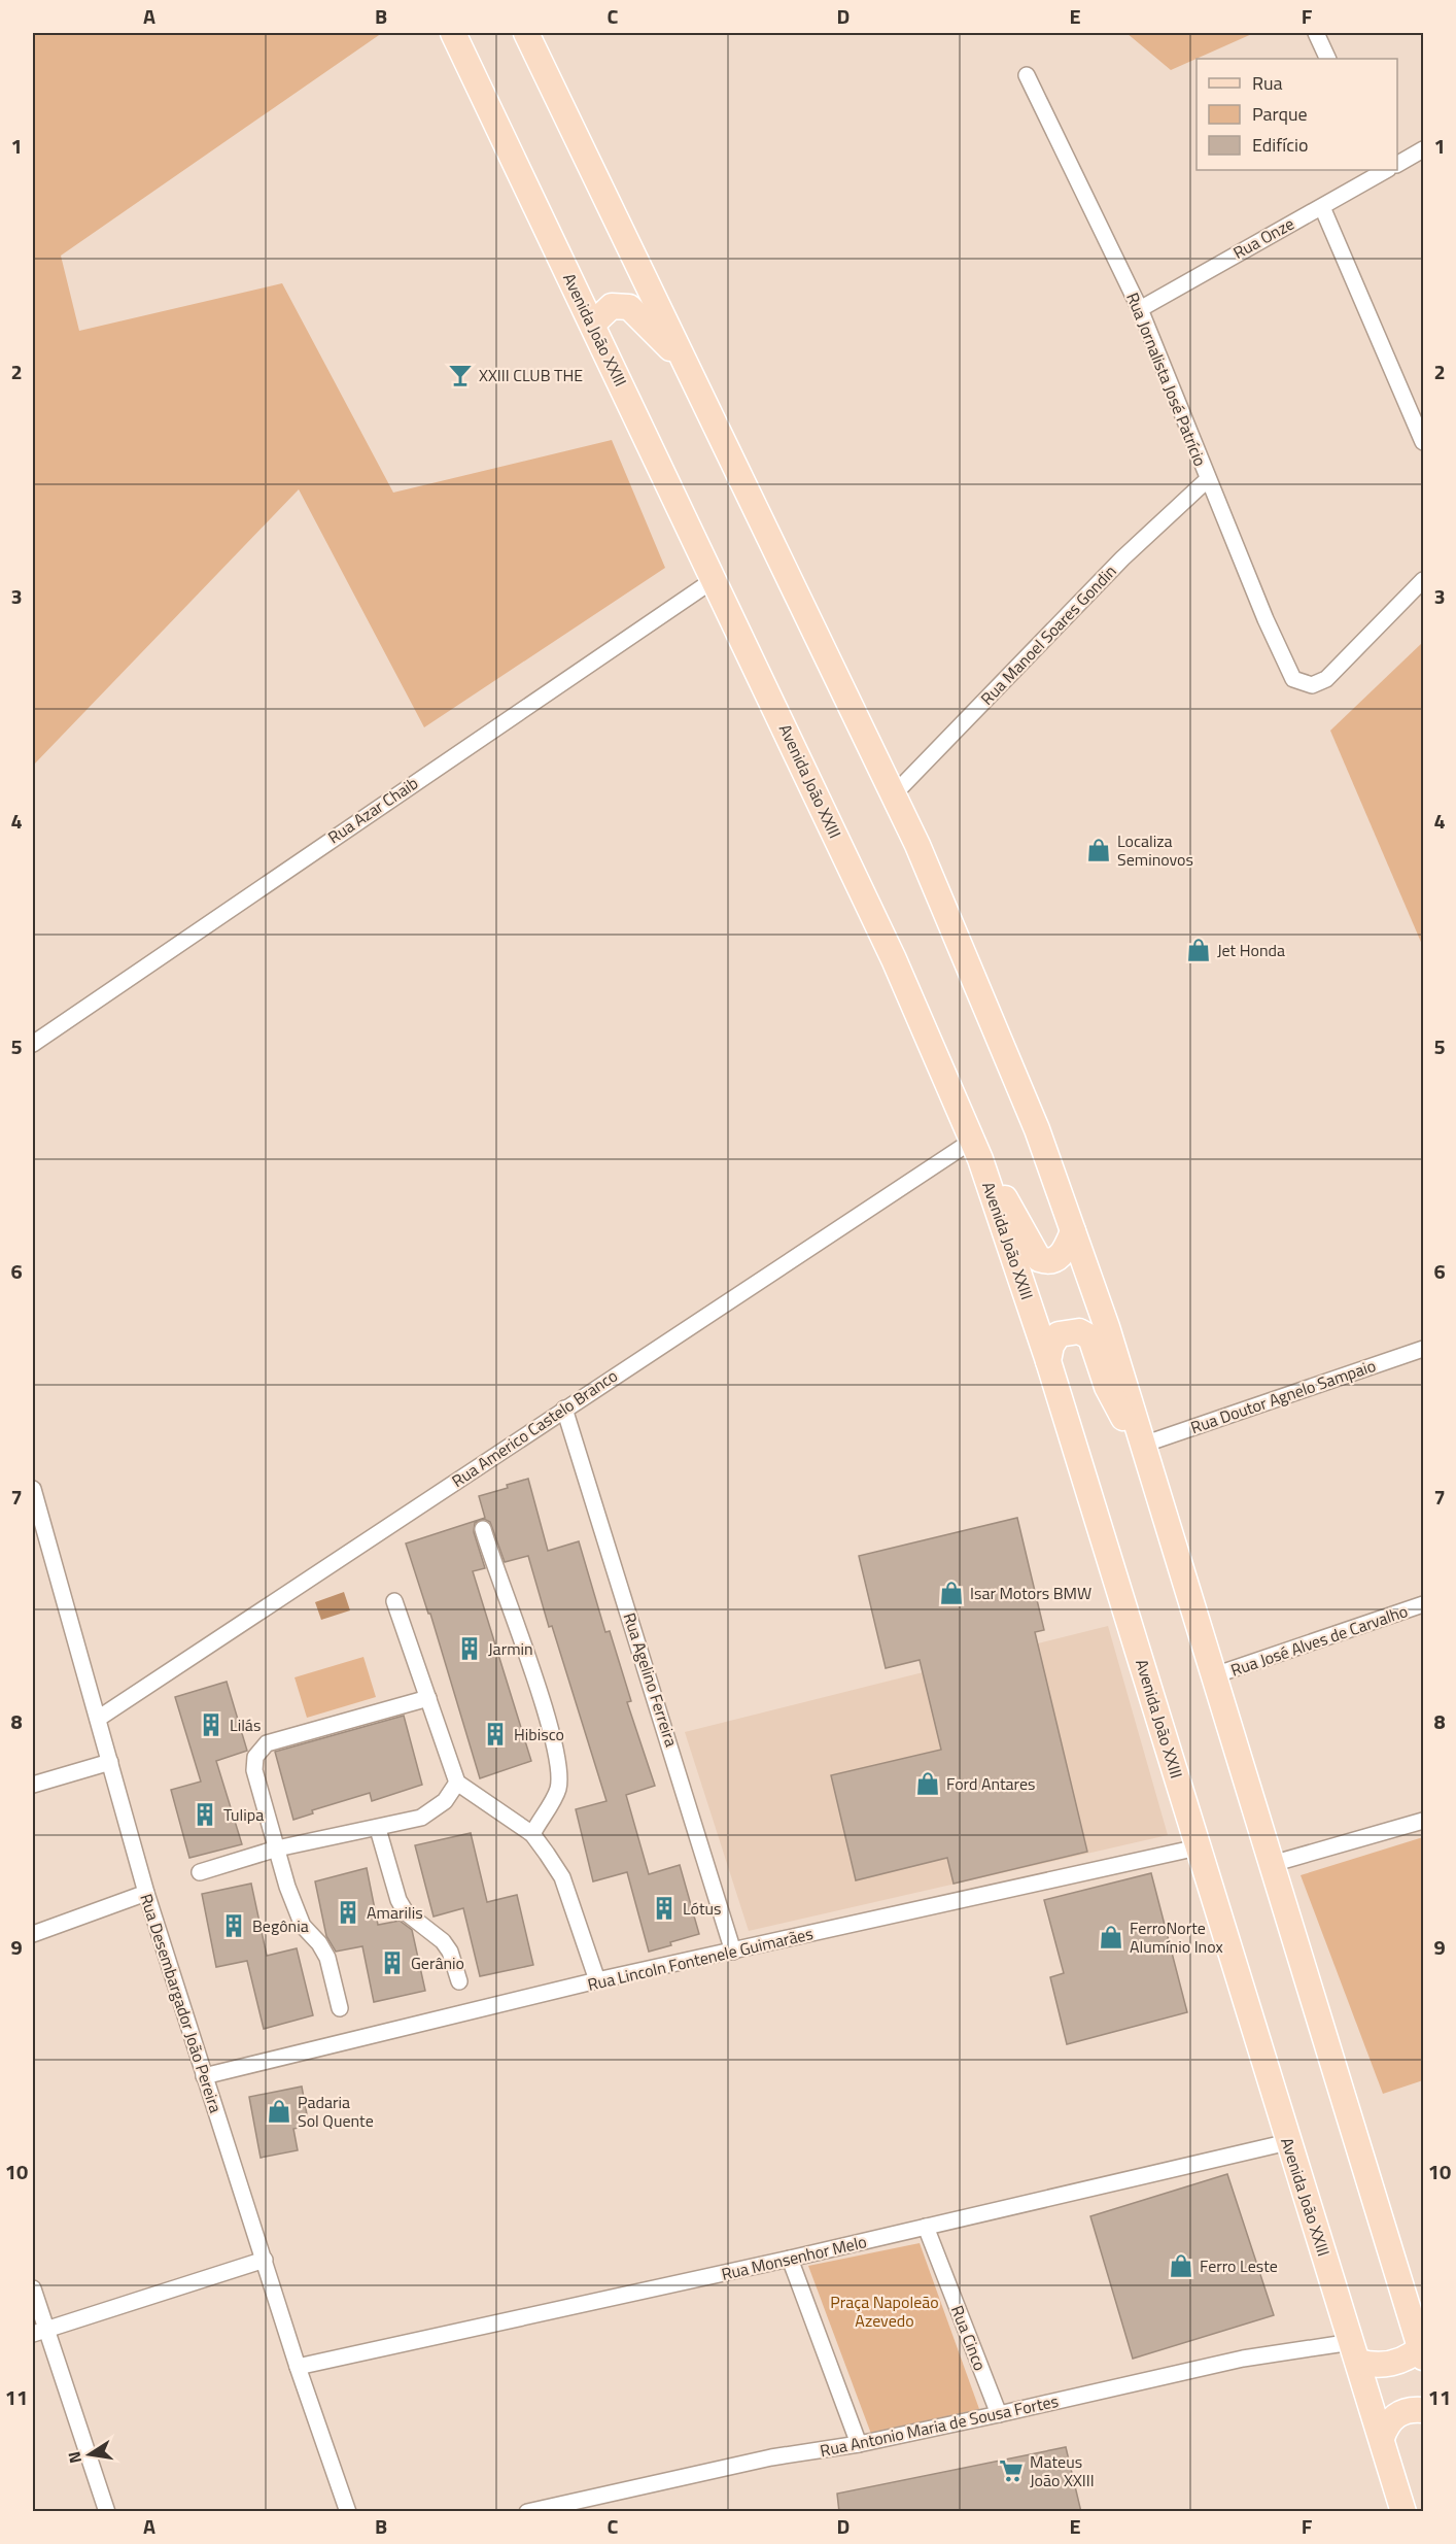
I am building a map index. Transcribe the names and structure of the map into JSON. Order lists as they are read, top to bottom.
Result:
{
  "streets": {
    "main road": ["Avenida João XXIII"],
    "street": [
      "Rua Onze",
      "Rua Jornalista José Patrício",
      "Rua Manoel Soares Gondin",
      "Rua Azar Chaib",
      "Rua Doutor Agnelo Sampaio",
      "Rua Americo Castelo Branco",
      "Rua José Alves de Carvalho",
      "Rua Agelino Ferreira",
      "Rua Lincoln Fontenele Guimarães",
      "Rua Desembargador João Pereira",
      "Rua Monsenhor Melo",
      "Rua Cinco",
      "Rua Antonio Maria de Sousa Fortes"
    ]
  },
  "crossings": [
    ["Rua Onze", "Rua Jornalista José Patrício"],
    ["Avenida João XXIII", "Rua Azar Chaib"],
    ["Avenida João XXIII", "Rua Americo Castelo Branco"],
    ["Avenida João XXIII", "Rua Lincoln Fontenele Guimarães"],
    ["Avenida João XXIII", "Rua Monsenhor Melo"],
    ["Avenida João XXIII", "Rua Antonio Maria de Sousa Fortes"],
    ["Rua Jornalista José Patrício", "Rua Manoel Soares Gondin"],
    ["Rua Americo Castelo Branco", "Rua Agelino Ferreira"],
    ["Rua Americo Castelo Branco", "Rua Desembargador João Pereira"],
    ["Rua Agelino Ferreira", "Rua Lincoln Fontenele Guimarães"],
    ["Rua Lincoln Fontenele Guimarães", "Rua Desembargador João Pereira"],
    ["Rua Desembargador João Pereira", "Rua Monsenhor Melo"],
    ["Rua Monsenhor Melo", "Rua Cinco"],
    ["Rua Cinco", "Rua Antonio Maria de Sousa Fortes"]
  ],
  "parks": ["Praça Napoleão Azevedo"],
  "places": {
    "bar": ["XXIII CLUB THE"],
    "shop": [
      "Localiza Seminovos",
      "Jet Honda",
      "Isar Motors BMW",
      "Ford Antares",
      "FerroNorte Alumínio Inox",
      "Padaria Sol Quente",
      "Ferro Leste"
    ],
    "building": [
      "Jarmin",
      "Lilás",
      "Hibisco",
      "Tulipa",
      "Lótus",
      "Amarilis",
      "Begônia",
      "Gerânio"
    ],
    "supermarket": ["Mateus João XXIII"]
  },
  "legend": ["Rua", "Parque", "Edifício"],
  "north": "left",
  "grid": {
    "columns": [
      "A",
      "B",
      "C",
      "D",
      "E",
      "F"
    ],
    "rows": [
      "1",
      "2",
      "3",
      "4",
      "5",
      "6",
      "7",
      "8",
      "9",
      "10",
      "11"
    ]
  }
}
